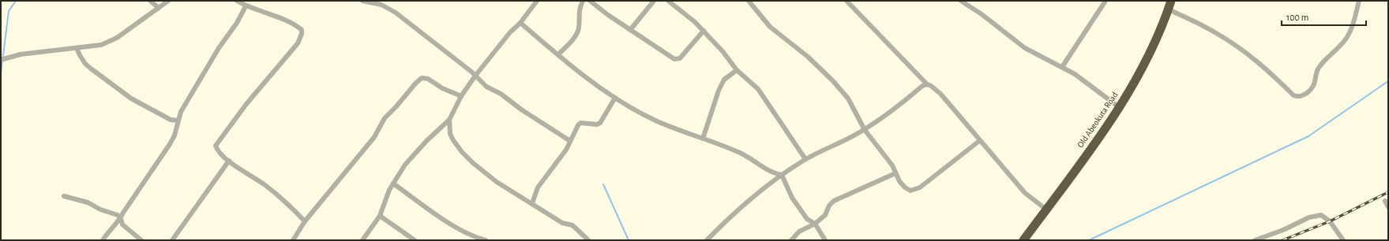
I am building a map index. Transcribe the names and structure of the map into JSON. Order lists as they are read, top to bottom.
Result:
{
  "streets": {
    "highway": ["Old Abeokuta Road"]
  },
  "scale_bar": "100 m"
}
